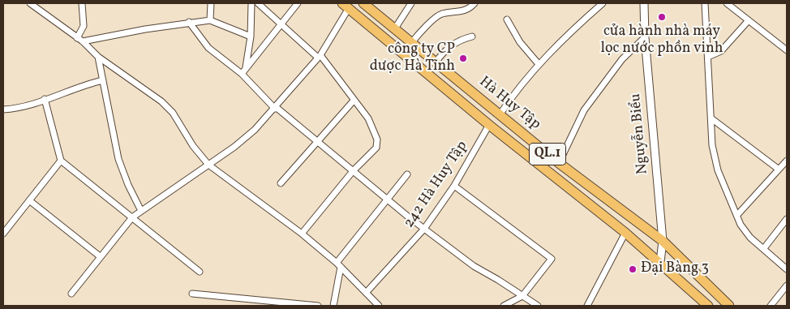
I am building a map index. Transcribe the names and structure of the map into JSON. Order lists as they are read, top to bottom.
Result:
{
  "streets": {
    "main road": ["Hà Huy Tập", "QL.1"],
    "street": ["Nguyễn Biểu", "242 Hà Huy Tập"]
  },
  "crossings": [
    ["Hà Huy Tập", "Nguyễn Biểu"],
    ["Hà Huy Tập", "242 Hà Huy Tập"]
  ],
  "places": ["cửa hành nhà máy lọc nước phồn vinh", "công ty CP dược Hà Tĩnh", "Đại Bàng 3"]
}
